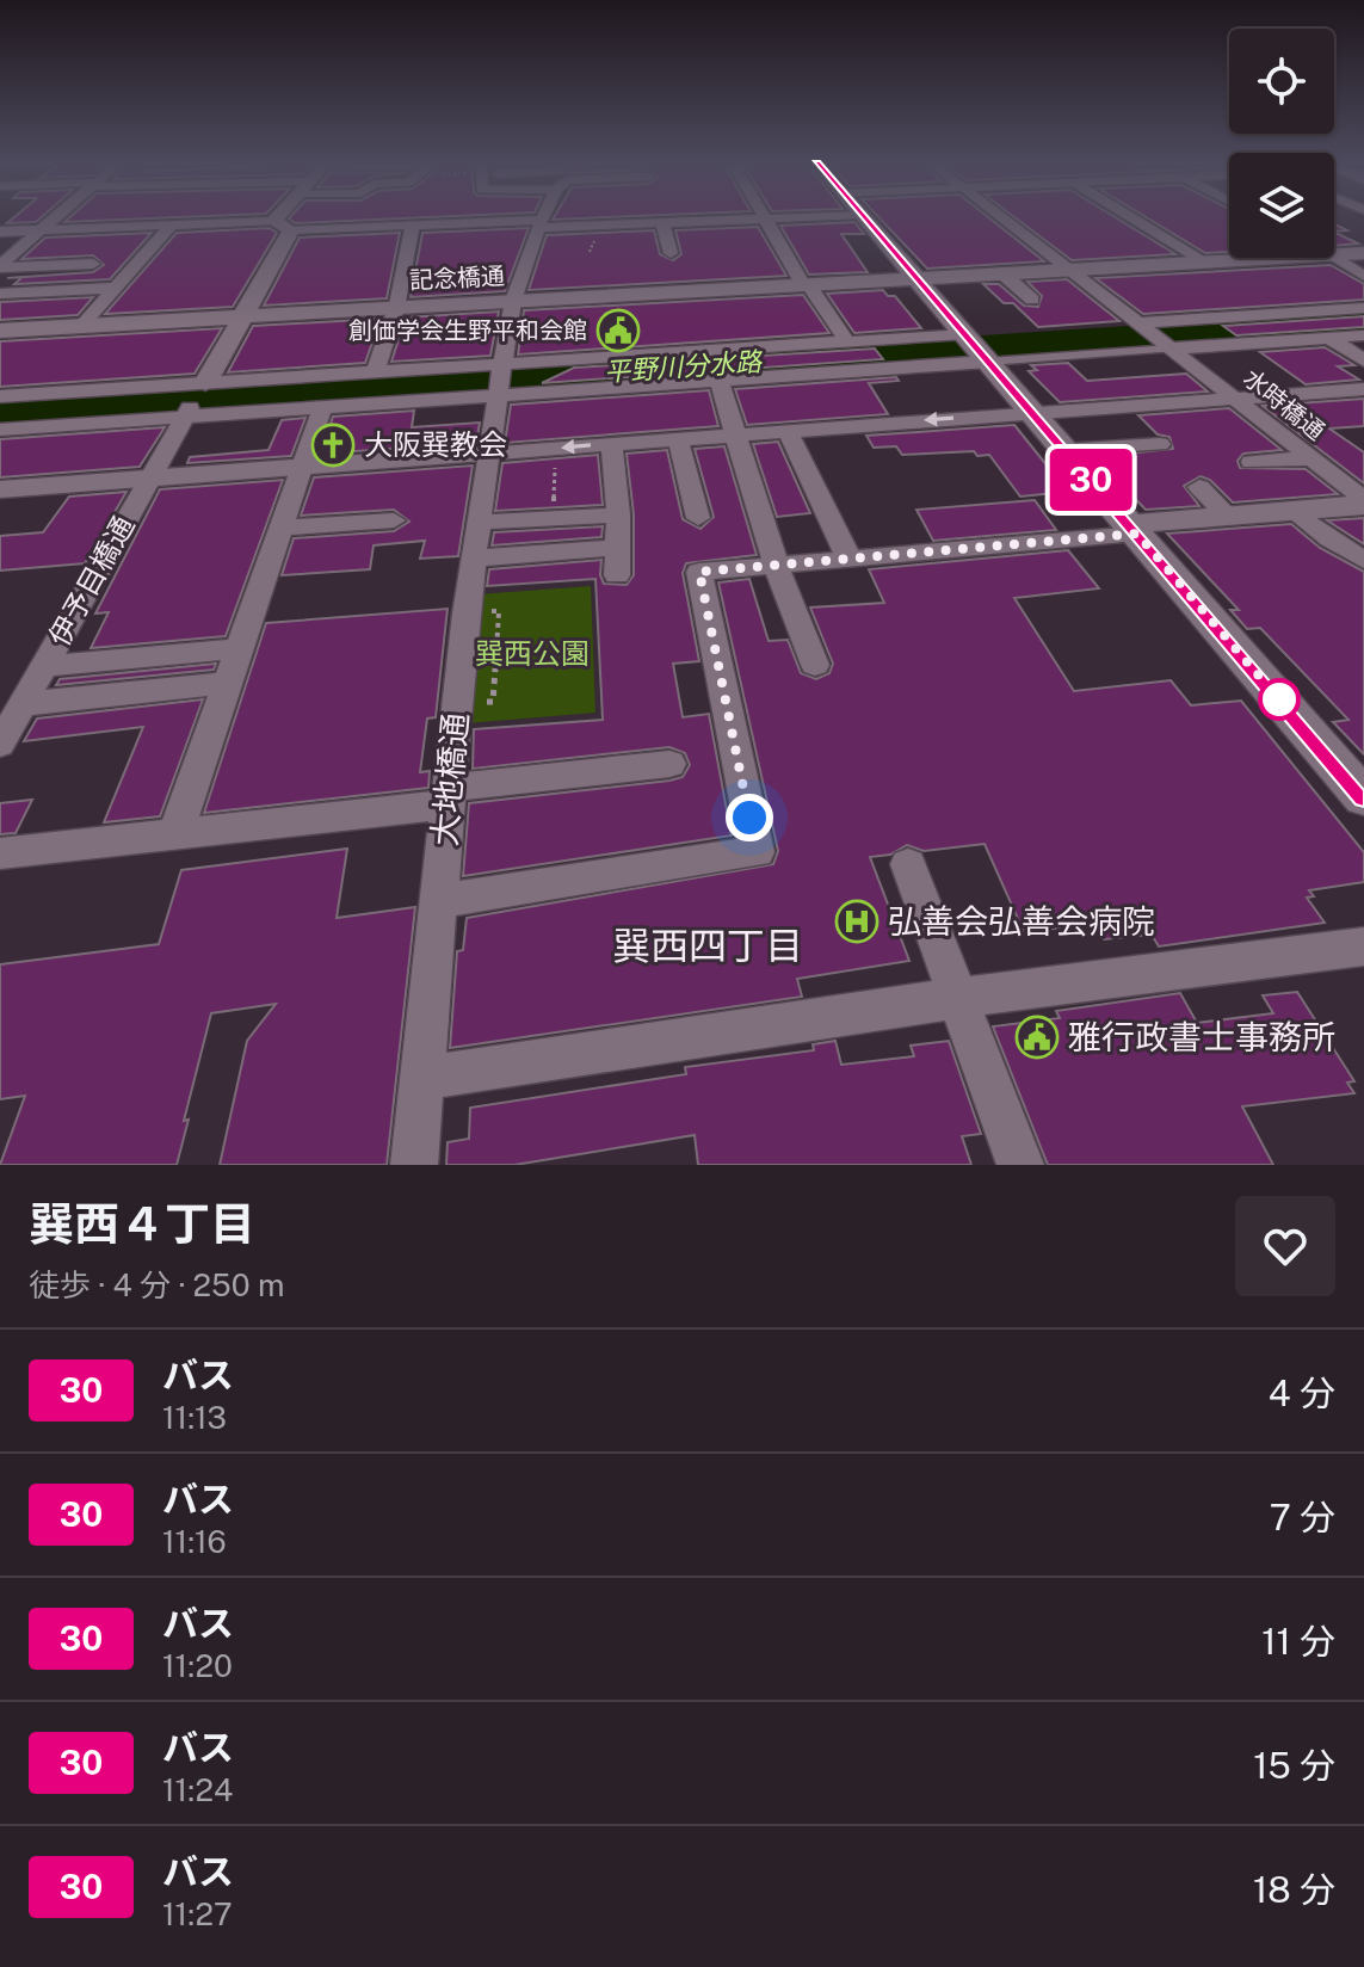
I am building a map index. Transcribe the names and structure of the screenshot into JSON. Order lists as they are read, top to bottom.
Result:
{
  "streets": {
    "street": [
      "記念橋通",
      "水時橋通",
      "伊予目橋通",
      "大地橋通"
    ]
  },
  "districts": ["巽西四丁目"],
  "water": ["平野川分水路"],
  "parks": ["巽西公園"],
  "places": {
    "public building": ["創価学会生野平和会館", "雅行政書士事務所"],
    "church": ["大阪巽教会"],
    "hospital": ["弘善会弘善会病院"]
  },
  "lines": ["bus line 30"],
  "page": {
    "on_map": "30",
    "heading": ["巽西４丁目", "徒歩 · 4 分 · 250 m"],
    "list": [
      {
        "mark": "30",
        "name": "バス",
        "note": "11:13",
        "value": "4 分"
      },
      {
        "mark": "30",
        "name": "バス",
        "note": "11:16",
        "value": "7 分"
      },
      {
        "mark": "30",
        "name": "バス",
        "note": "11:20",
        "value": "11 分"
      },
      {
        "mark": "30",
        "name": "バス",
        "note": "11:24",
        "value": "15 分"
      },
      {
        "mark": "30",
        "name": "バス",
        "note": "11:27",
        "value": "18 分"
      }
    ]
  }
}
